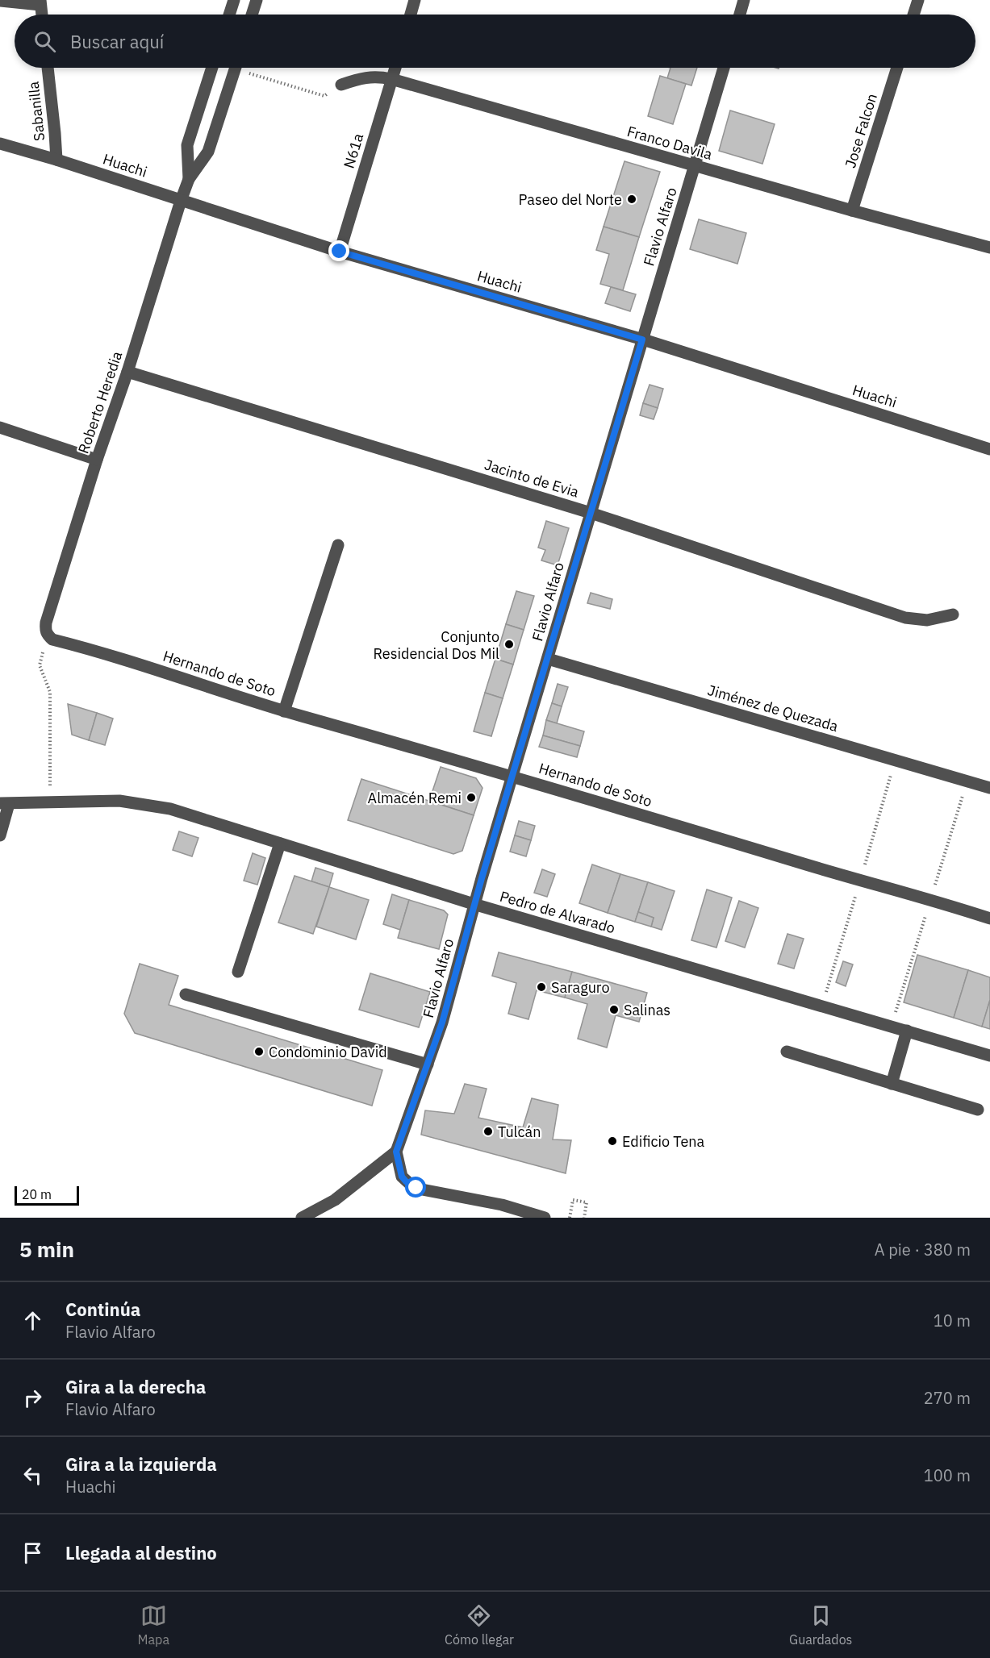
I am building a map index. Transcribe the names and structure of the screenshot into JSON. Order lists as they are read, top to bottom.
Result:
{
  "streets": {
    "street": [
      "Sabanilla",
      "Jose Falcon",
      "Franco Davila",
      "N61a",
      "Huachi",
      "Flavio Alfaro",
      "Roberto Heredia",
      "Jacinto de Evia",
      "Hernando de Soto",
      "Jiménez de Quezada",
      "Pedro de Alvarado"
    ]
  },
  "crossings": [
    ["Sabanilla", "Huachi"],
    ["Jose Falcon", "Franco Davila"],
    ["Franco Davila", "N61a"],
    ["Franco Davila", "Flavio Alfaro"],
    ["N61a", "Huachi"],
    ["Huachi", "Flavio Alfaro"],
    ["Huachi", "Roberto Heredia"],
    ["Flavio Alfaro", "Jacinto de Evia"],
    ["Flavio Alfaro", "Hernando de Soto"],
    ["Flavio Alfaro", "Jiménez de Quezada"],
    ["Flavio Alfaro", "Pedro de Alvarado"],
    ["Roberto Heredia", "Jacinto de Evia"],
    ["Roberto Heredia", "Hernando de Soto"]
  ],
  "places": [
    "Paseo del Norte",
    "Conjunto Residencial Dos Mil",
    "Almacén Remi",
    "Saraguro",
    "Salinas",
    "Condominio David",
    "Tulcán",
    "Edificio Tena"
  ],
  "scale_bar": "20 m",
  "page": {
    "search": "Buscar aquí",
    "scale": "20 m",
    "heading": ["5 min", "A pie · 380 m"],
    "list": [
      ["Continúa", "Flavio Alfaro", "10 m"],
      ["Gira a la derecha", "Flavio Alfaro", "270 m"],
      ["Gira a la izquierda", "Huachi", "100 m"],
      "Llegada al destino"
    ],
    "nav": ["Mapa", "Cómo llegar", "Guardados"]
  }
}
